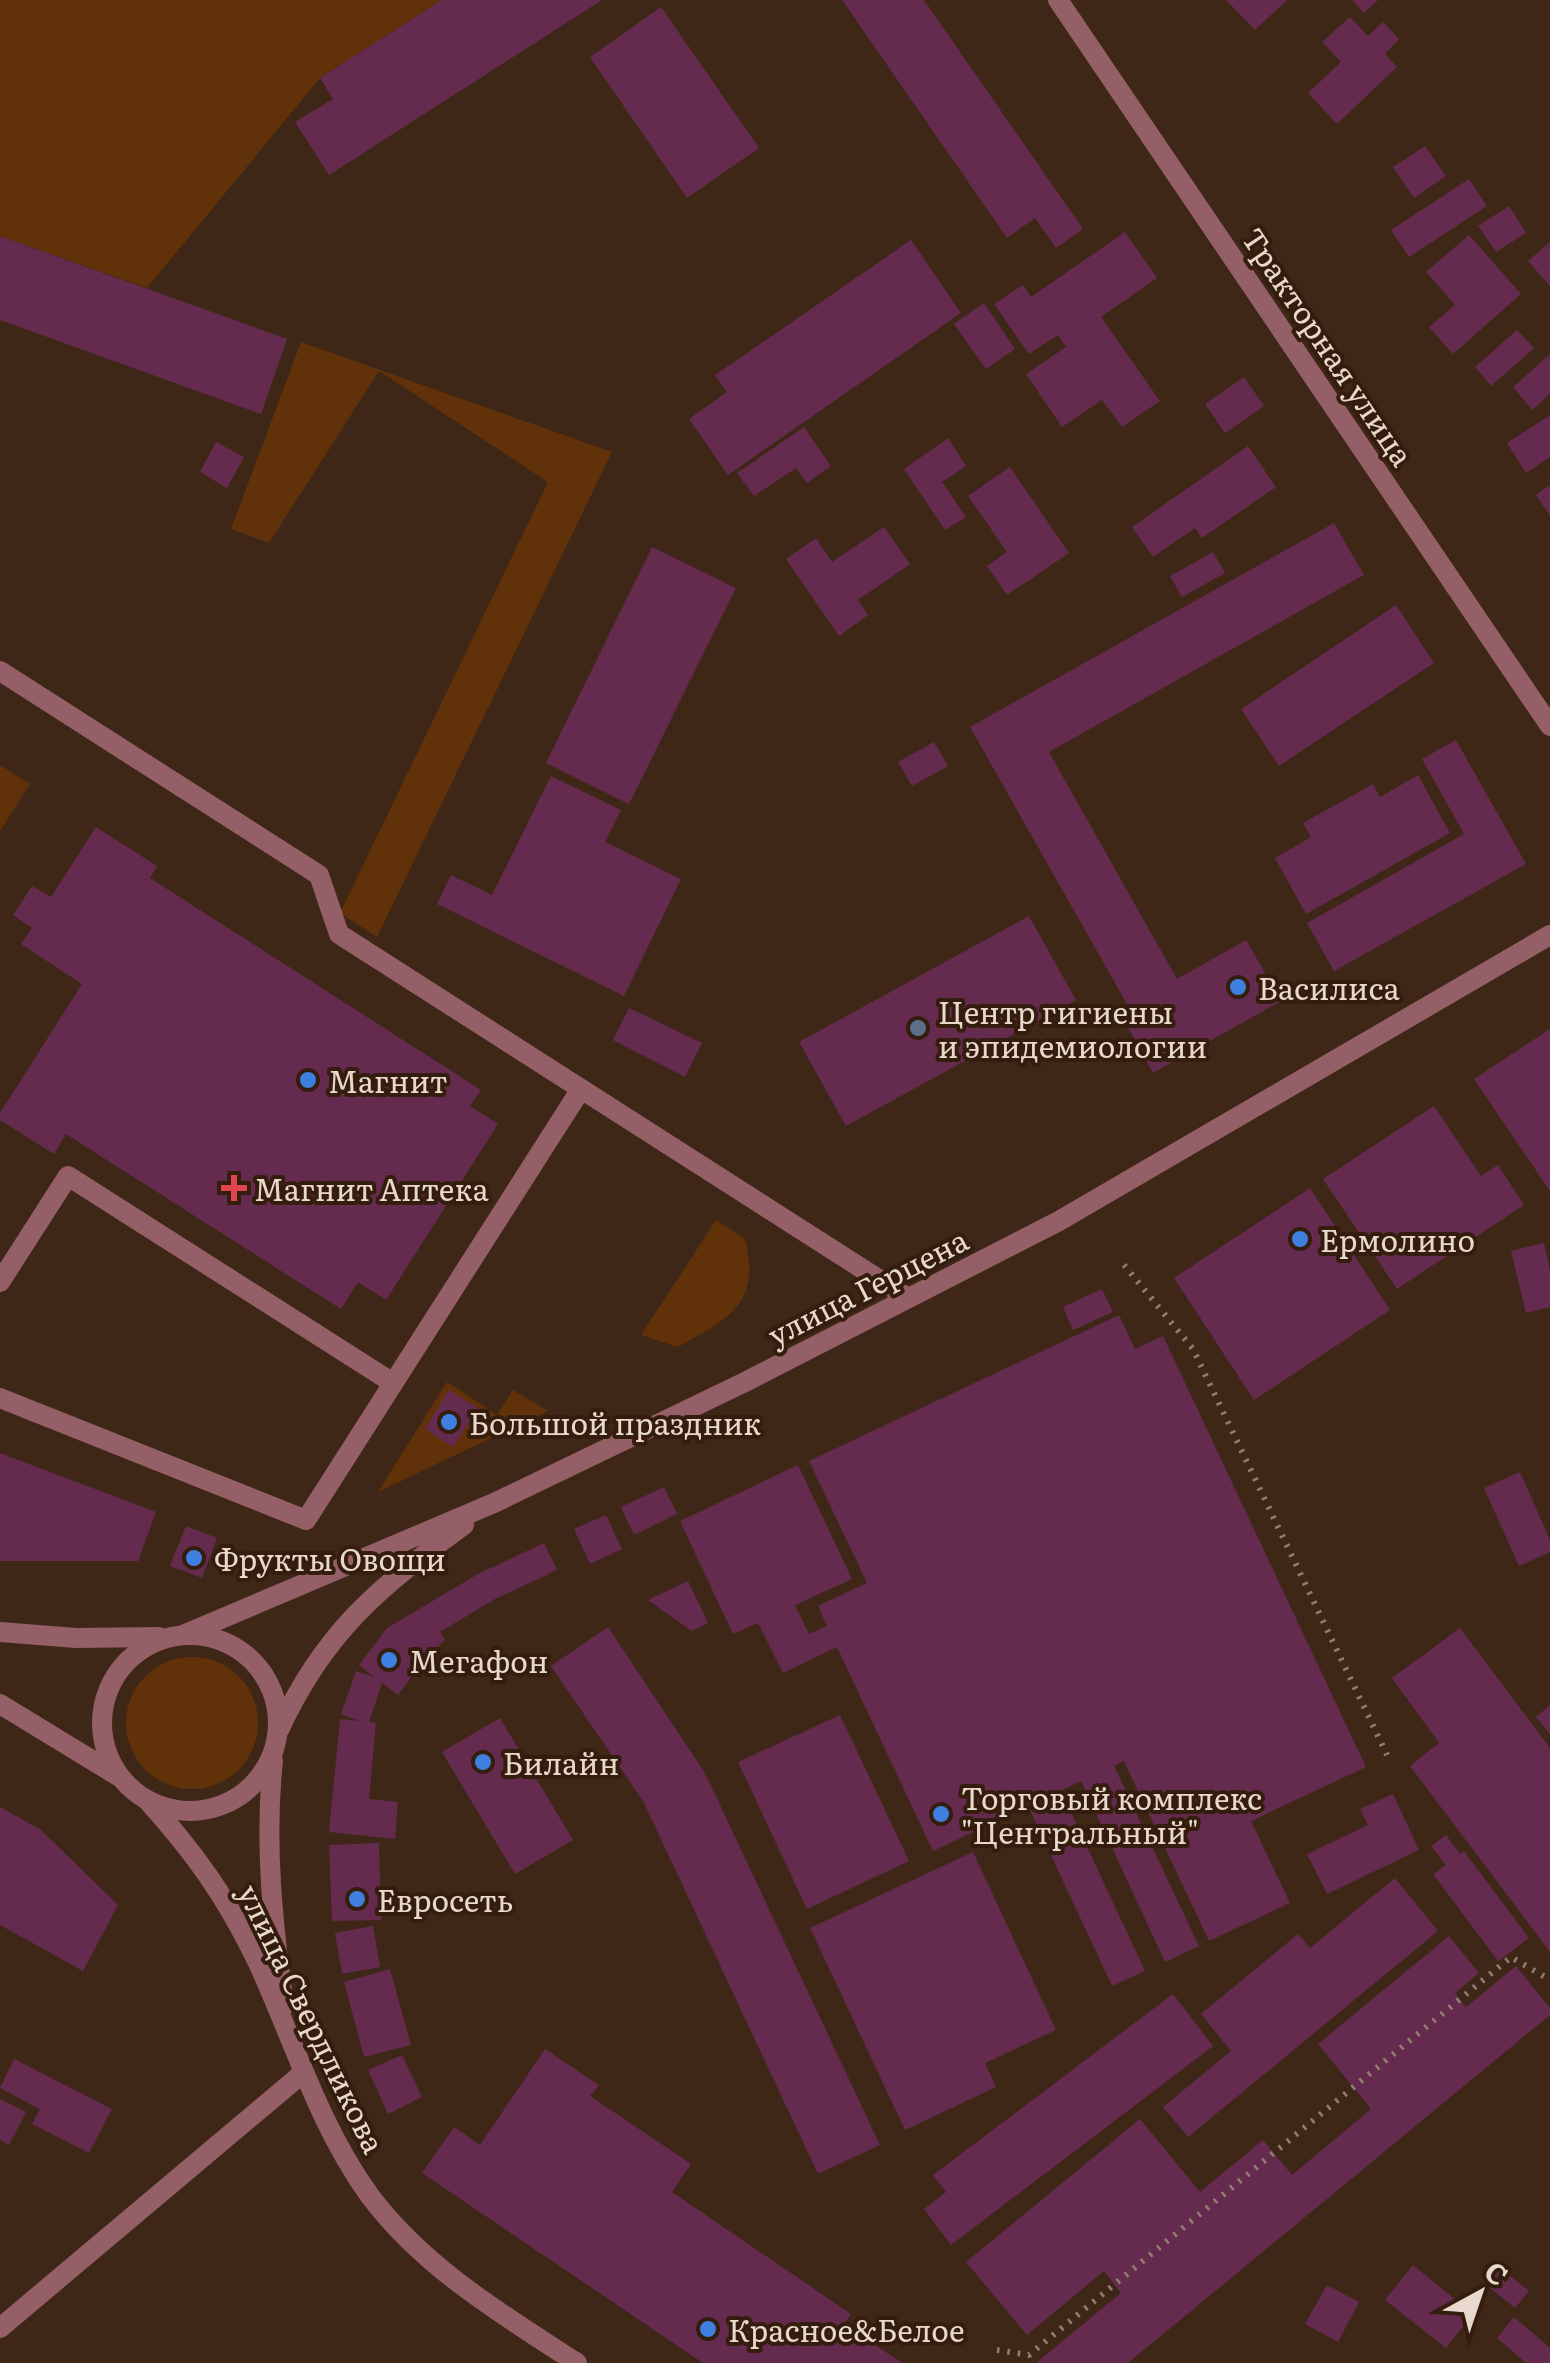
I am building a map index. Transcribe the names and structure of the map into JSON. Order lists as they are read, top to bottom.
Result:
{
  "streets": {
    "street": ["Тракторная улица", "улица Герцена", "улица Свердликова"]
  },
  "crossings": [
    ["улица Герцена", "улица Свердликова"]
  ],
  "places": {
    "other": [
      "Василиса",
      "Центр гигиены и эпидемиологии",
      "Магнит",
      "Ермолино",
      "Большой праздник",
      "Фрукты Овощи",
      "Мегафон",
      "Билайн",
      "Торговый комплекс \"Центральный\"",
      "Евросеть",
      "Красное&Белое"
    ],
    "health": ["Магнит Аптека"]
  },
  "north": "top right"
}
